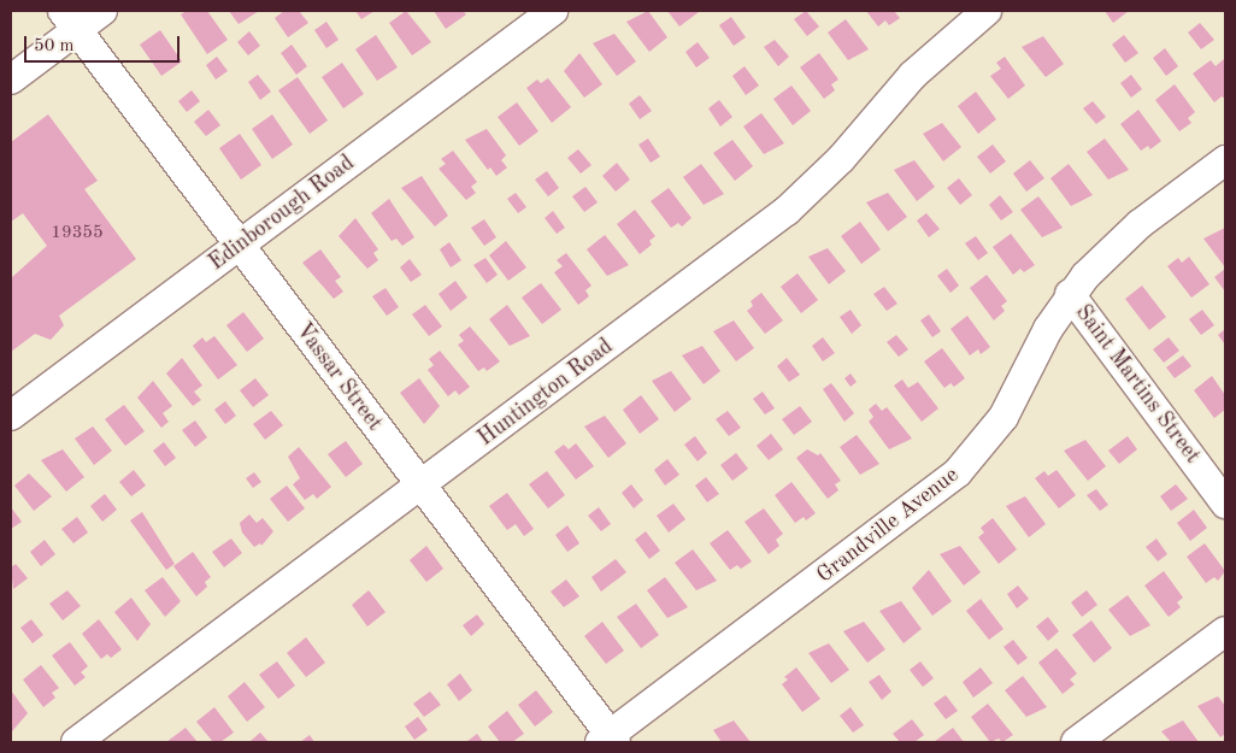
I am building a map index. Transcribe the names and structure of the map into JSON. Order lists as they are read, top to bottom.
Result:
{
  "streets": {
    "street": [
      "Edinborough Road",
      "Vassar Street",
      "Saint Martins Street",
      "Huntington Road",
      "Grandville Avenue"
    ]
  },
  "crossings": [
    ["Edinborough Road", "Vassar Street"],
    ["Vassar Street", "Huntington Road"],
    ["Vassar Street", "Grandville Avenue"],
    ["Saint Martins Street", "Grandville Avenue"]
  ],
  "house_numbers": ["19355"],
  "scale_bar": "50 m"
}
